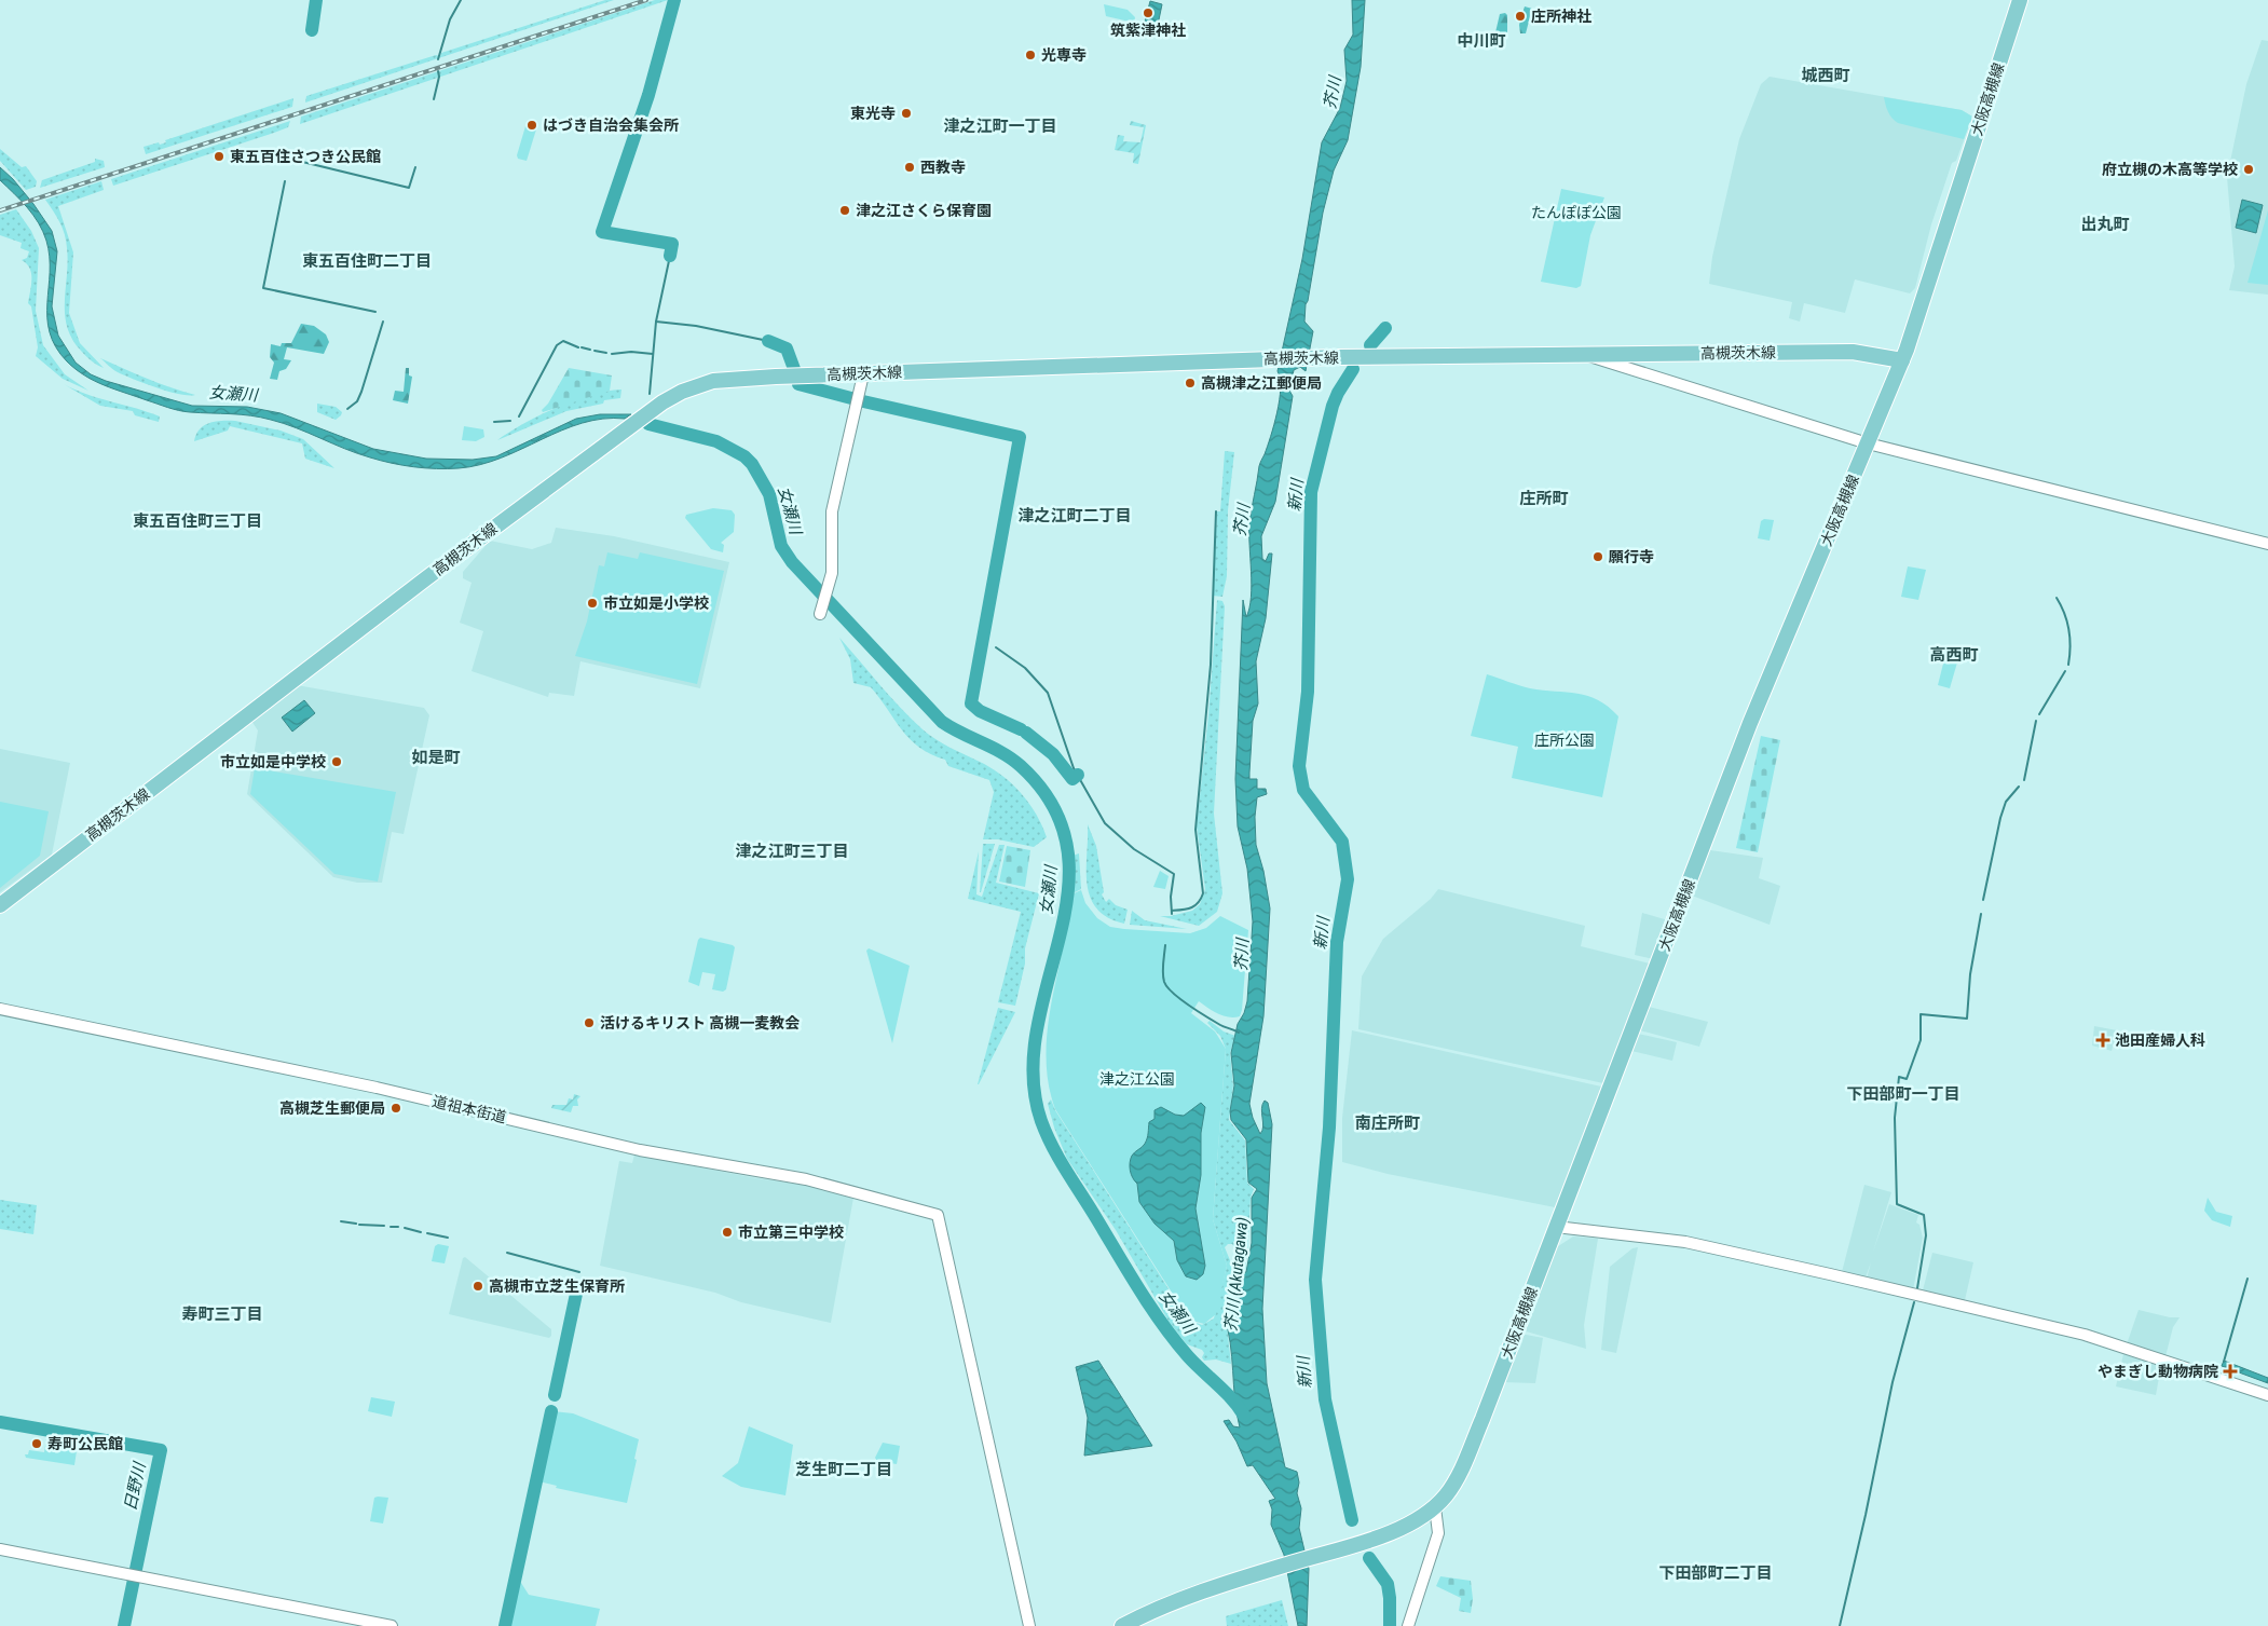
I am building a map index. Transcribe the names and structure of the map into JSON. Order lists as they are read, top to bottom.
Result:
{
  "streets": {
    "main road": ["大阪高槻線", "高槻茨木線"],
    "street": ["道祖本街道"]
  },
  "crossings": [
    ["大阪高槻線", "高槻茨木線"]
  ],
  "districts": [
    "中川町",
    "城西町",
    "津之江町一丁目",
    "出丸町",
    "東五百住町二丁目",
    "庄所町",
    "津之江町二丁目",
    "東五百住町三丁目",
    "高西町",
    "如是町",
    "津之江町三丁目",
    "下田部町一丁目",
    "南庄所町",
    "寿町三丁目",
    "芝生町二丁目",
    "下田部町二丁目"
  ],
  "water": [
    "芥川",
    "女瀬川",
    "新川",
    "芥川 (Akutagawa)",
    "日野川"
  ],
  "parks": ["たんぽぽ公園", "庄所公園", "津之江公園"],
  "places": {
    "other": [
      "筑紫津神社",
      "庄所神社",
      "光専寺",
      "東光寺",
      "はづき自治会集会所",
      "東五百住さつき公民館",
      "西教寺",
      "府立槻の木高等学校",
      "津之江さくら保育園",
      "高槻津之江郵便局",
      "願行寺",
      "市立如是小学校",
      "市立如是中学校",
      "活けるキリスト 高槻一麦教会",
      "高槻芝生郵便局",
      "市立第三中学校",
      "高槻市立芝生保育所",
      "寿町公民館"
    ],
    "health": ["池田産婦人科", "やまぎし動物病院"]
  }
}
